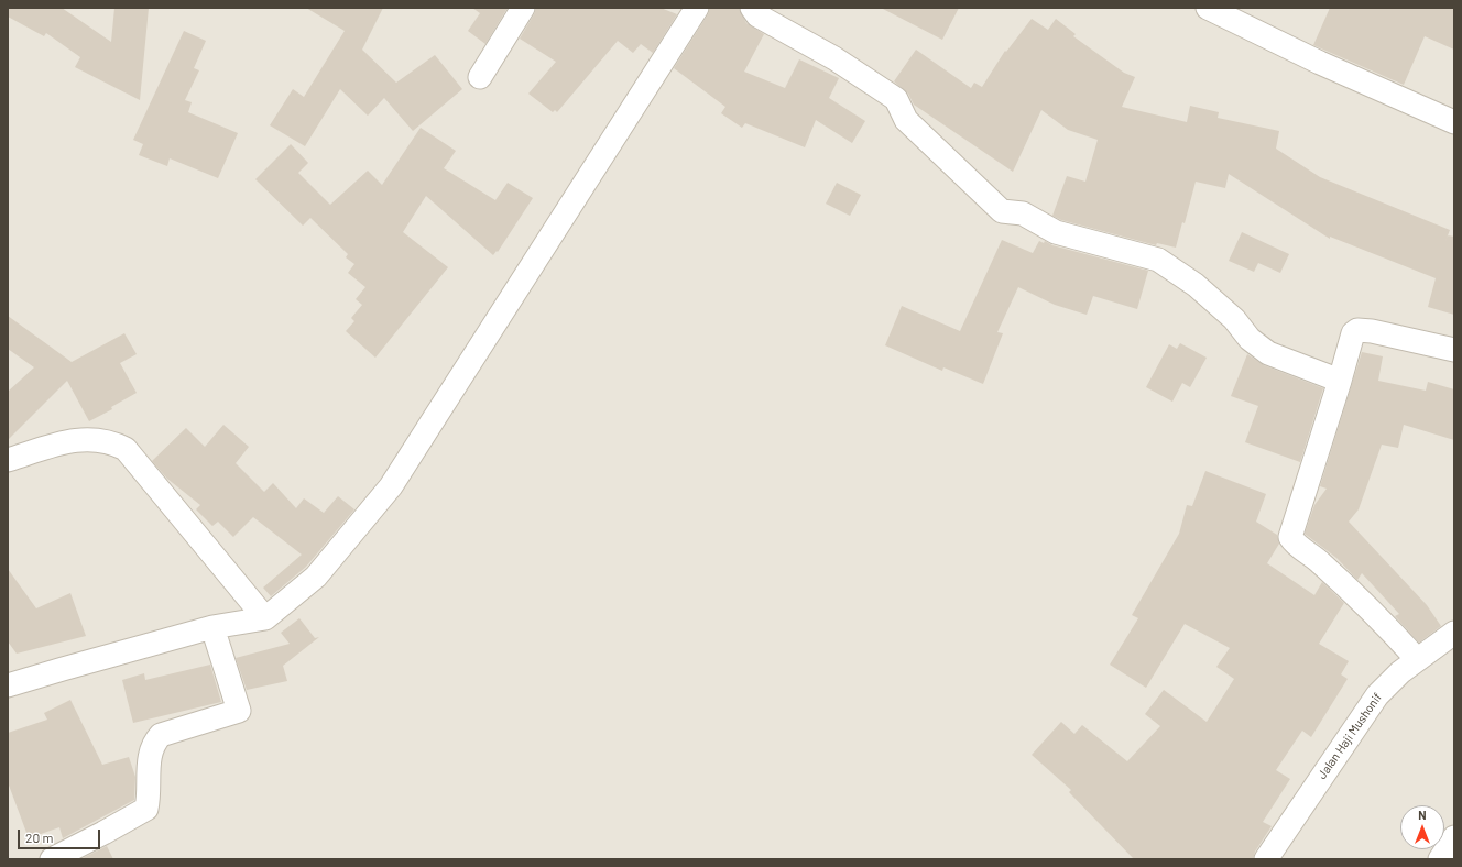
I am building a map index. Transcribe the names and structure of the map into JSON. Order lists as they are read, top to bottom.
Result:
{
  "streets": {
    "street": ["Jalan Haji Mushonif"]
  },
  "scale_bar": "20 m",
  "north": "top"
}
